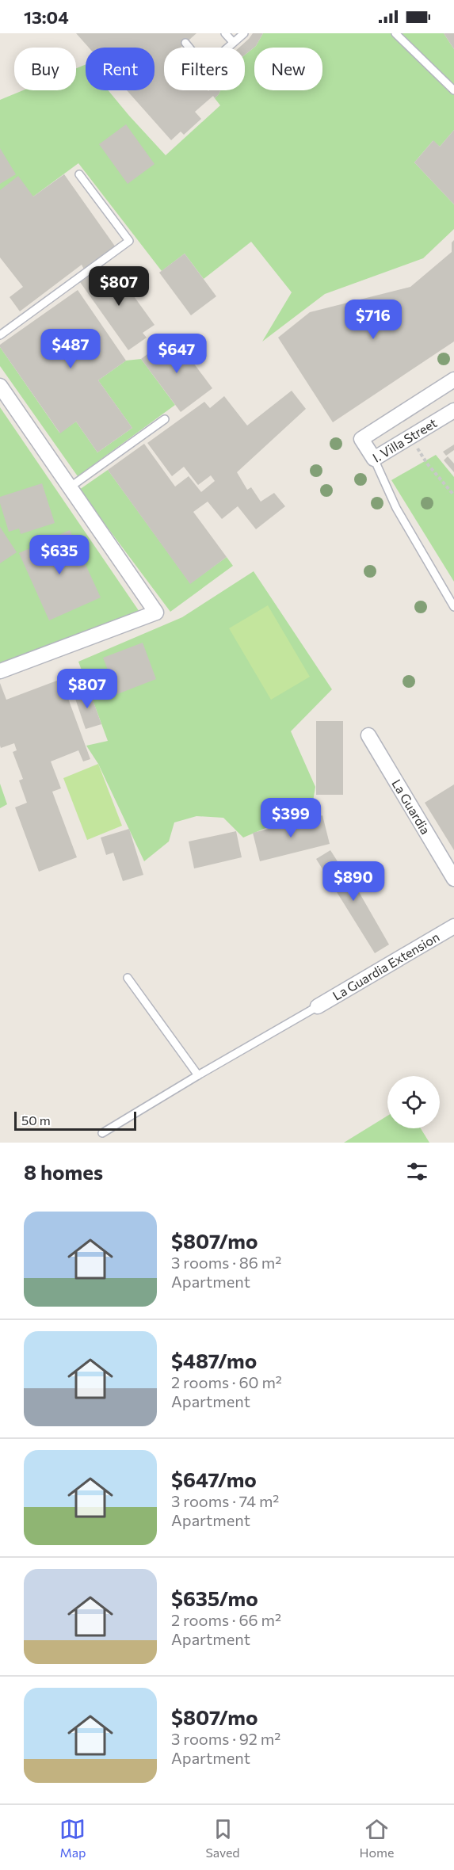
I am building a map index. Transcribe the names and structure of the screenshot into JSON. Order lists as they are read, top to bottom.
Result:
{
  "streets": {
    "street": ["I. Villa Street", "La Guardia", "La Guardia Extension"]
  },
  "scale_bar": "50 m",
  "page": {
    "status": "13:04",
    "chip": [
      "Buy",
      "Rent",
      "Filters",
      "New"
    ],
    "price": [
      "$807",
      "$716",
      "$487",
      "$647",
      "$635",
      "$807",
      "$399",
      "$890"
    ],
    "scale": "50 m",
    "heading": "8 homes",
    "list": [
      {
        "name": "$807/mo",
        "note": "3 rooms · 86 m² · Apartment"
      },
      {
        "name": "$487/mo",
        "note": "2 rooms · 60 m² · Apartment"
      },
      {
        "name": "$647/mo",
        "note": "3 rooms · 74 m² · Apartment"
      },
      {
        "name": "$635/mo",
        "note": "2 rooms · 66 m² · Apartment"
      },
      {
        "name": "$807/mo",
        "note": "3 rooms · 92 m² · Apartment"
      }
    ],
    "tabs": ["Map", "Saved", "Home"]
  }
}
